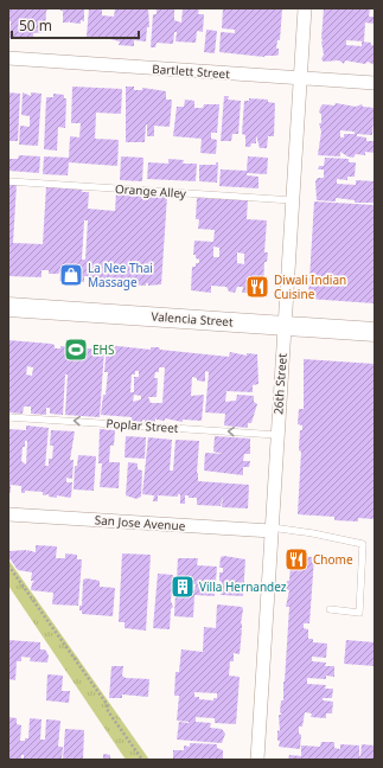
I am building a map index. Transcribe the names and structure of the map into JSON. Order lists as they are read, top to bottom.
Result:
{
  "streets": {
    "street": [
      "Bartlett Street",
      "Valencia Street",
      "26th Street",
      "San Jose Avenue"
    ],
    "lane": ["Orange Alley", "Poplar Street"]
  },
  "crossings": [
    ["Bartlett Street", "26th Street"],
    ["Orange Alley", "26th Street"],
    ["Valencia Street", "26th Street"],
    ["26th Street", "Poplar Street"],
    ["26th Street", "San Jose Avenue"]
  ],
  "one_way": ["Poplar Street"],
  "places": {
    "shop": ["La Nee Thai Massage"],
    "restaurant": ["Diwali Indian Cuisine", "Chome"],
    "sports": ["EHS"],
    "building": ["Villa Hernandez"]
  },
  "scale_bar": "50 m"
}
